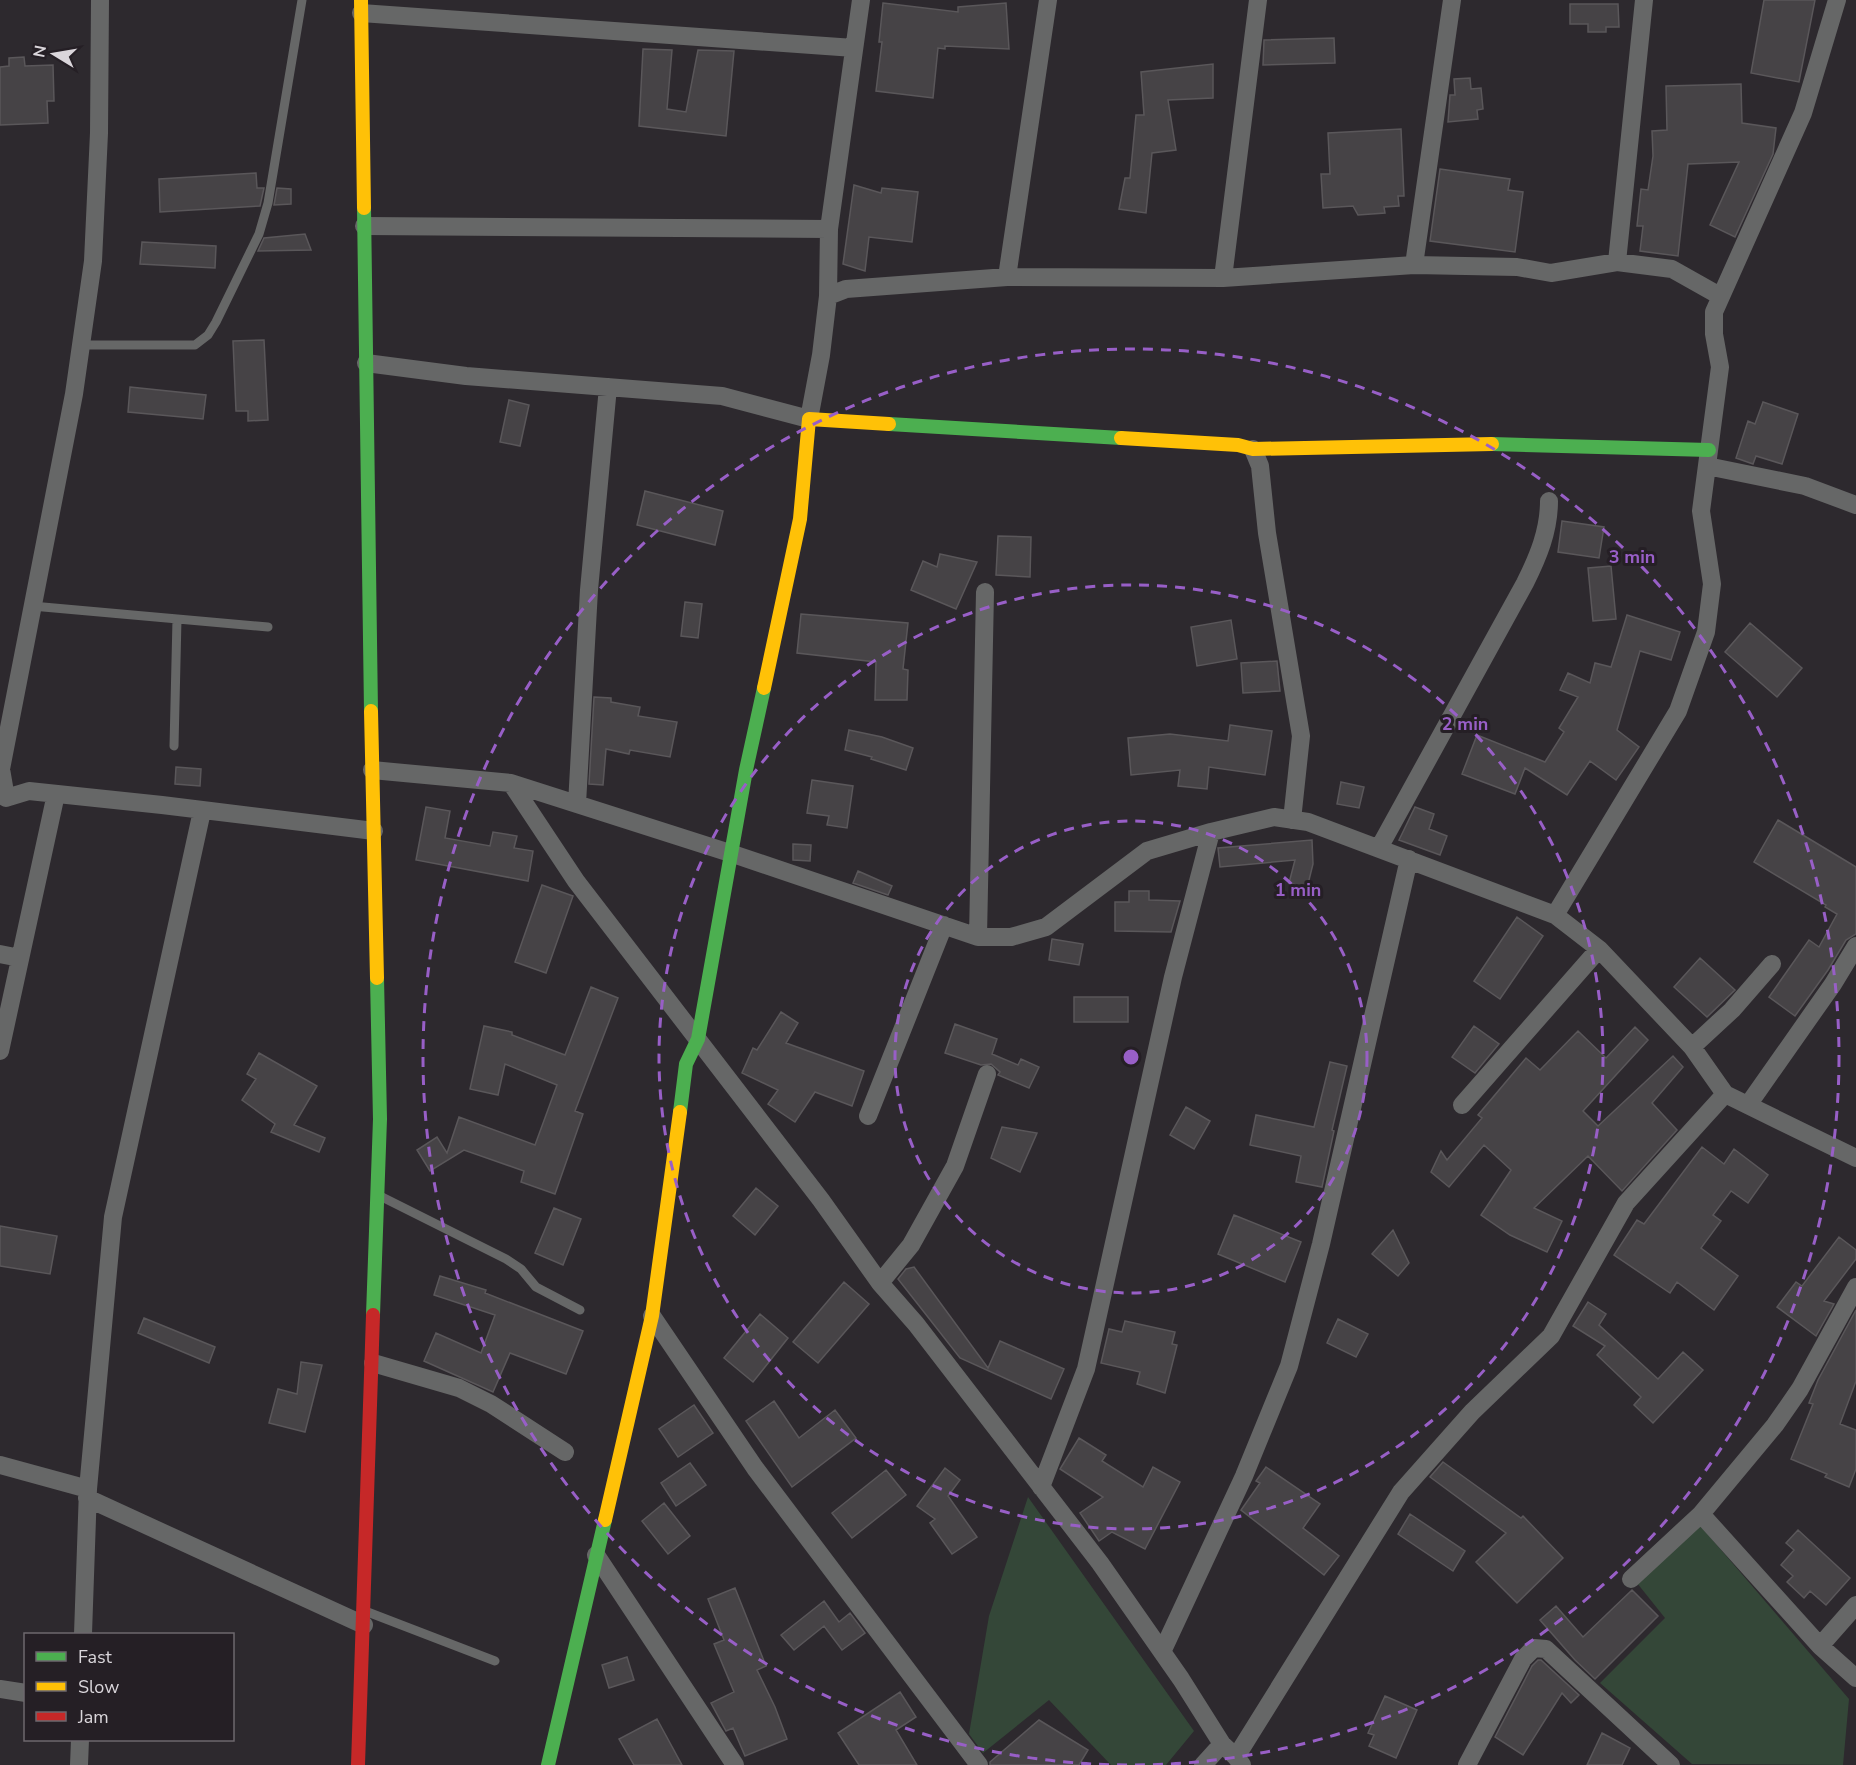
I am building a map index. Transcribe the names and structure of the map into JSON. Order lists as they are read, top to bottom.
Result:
{
  "legend": ["Fast", "Slow", "Jam"],
  "north": "left",
  "rings": ["3 min", "2 min", "1 min"]
}
